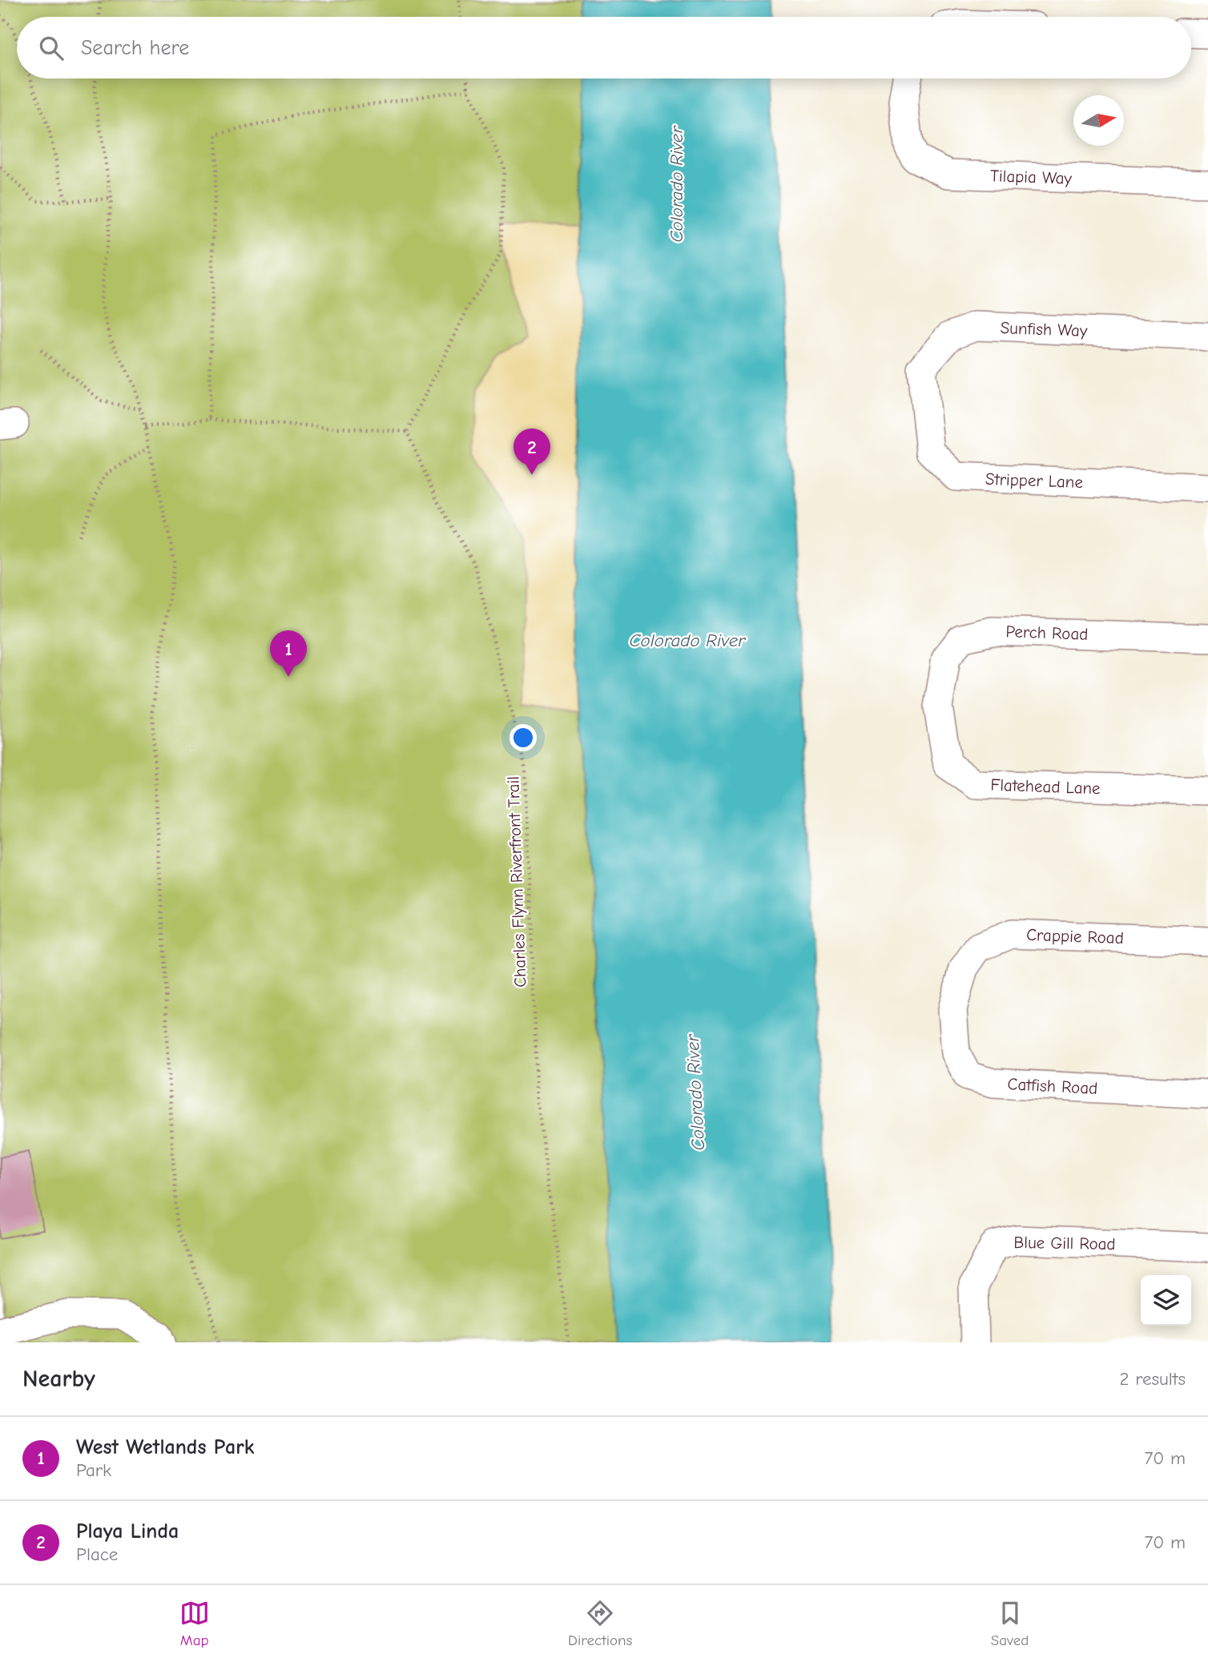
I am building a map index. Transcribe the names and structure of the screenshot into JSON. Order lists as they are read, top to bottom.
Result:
{
  "streets": {
    "lane": [
      "Tilapia Way",
      "Sunfish Way",
      "Stripper Lane",
      "Perch Road",
      "Flatehead Lane",
      "Crappie Road",
      "Catfish Road",
      "Blue Gill Road"
    ],
    "path": ["Charles Flynn Riverfront Trail"]
  },
  "crossings": [
    ["Sunfish Way", "Stripper Lane"],
    ["Perch Road", "Flatehead Lane"],
    ["Crappie Road", "Catfish Road"]
  ],
  "water": ["Colorado River"],
  "north": "right",
  "page": {
    "search": "Search here",
    "pins": ["2", "1"],
    "heading": ["Nearby", "2 results"],
    "list": [
      {
        "mark": "1",
        "name": "West Wetlands Park",
        "note": "Park",
        "value": "70 m"
      },
      {
        "mark": "2",
        "name": "Playa Linda",
        "note": "Place",
        "value": "70 m"
      }
    ],
    "nav": ["Map", "Directions", "Saved"]
  }
}
